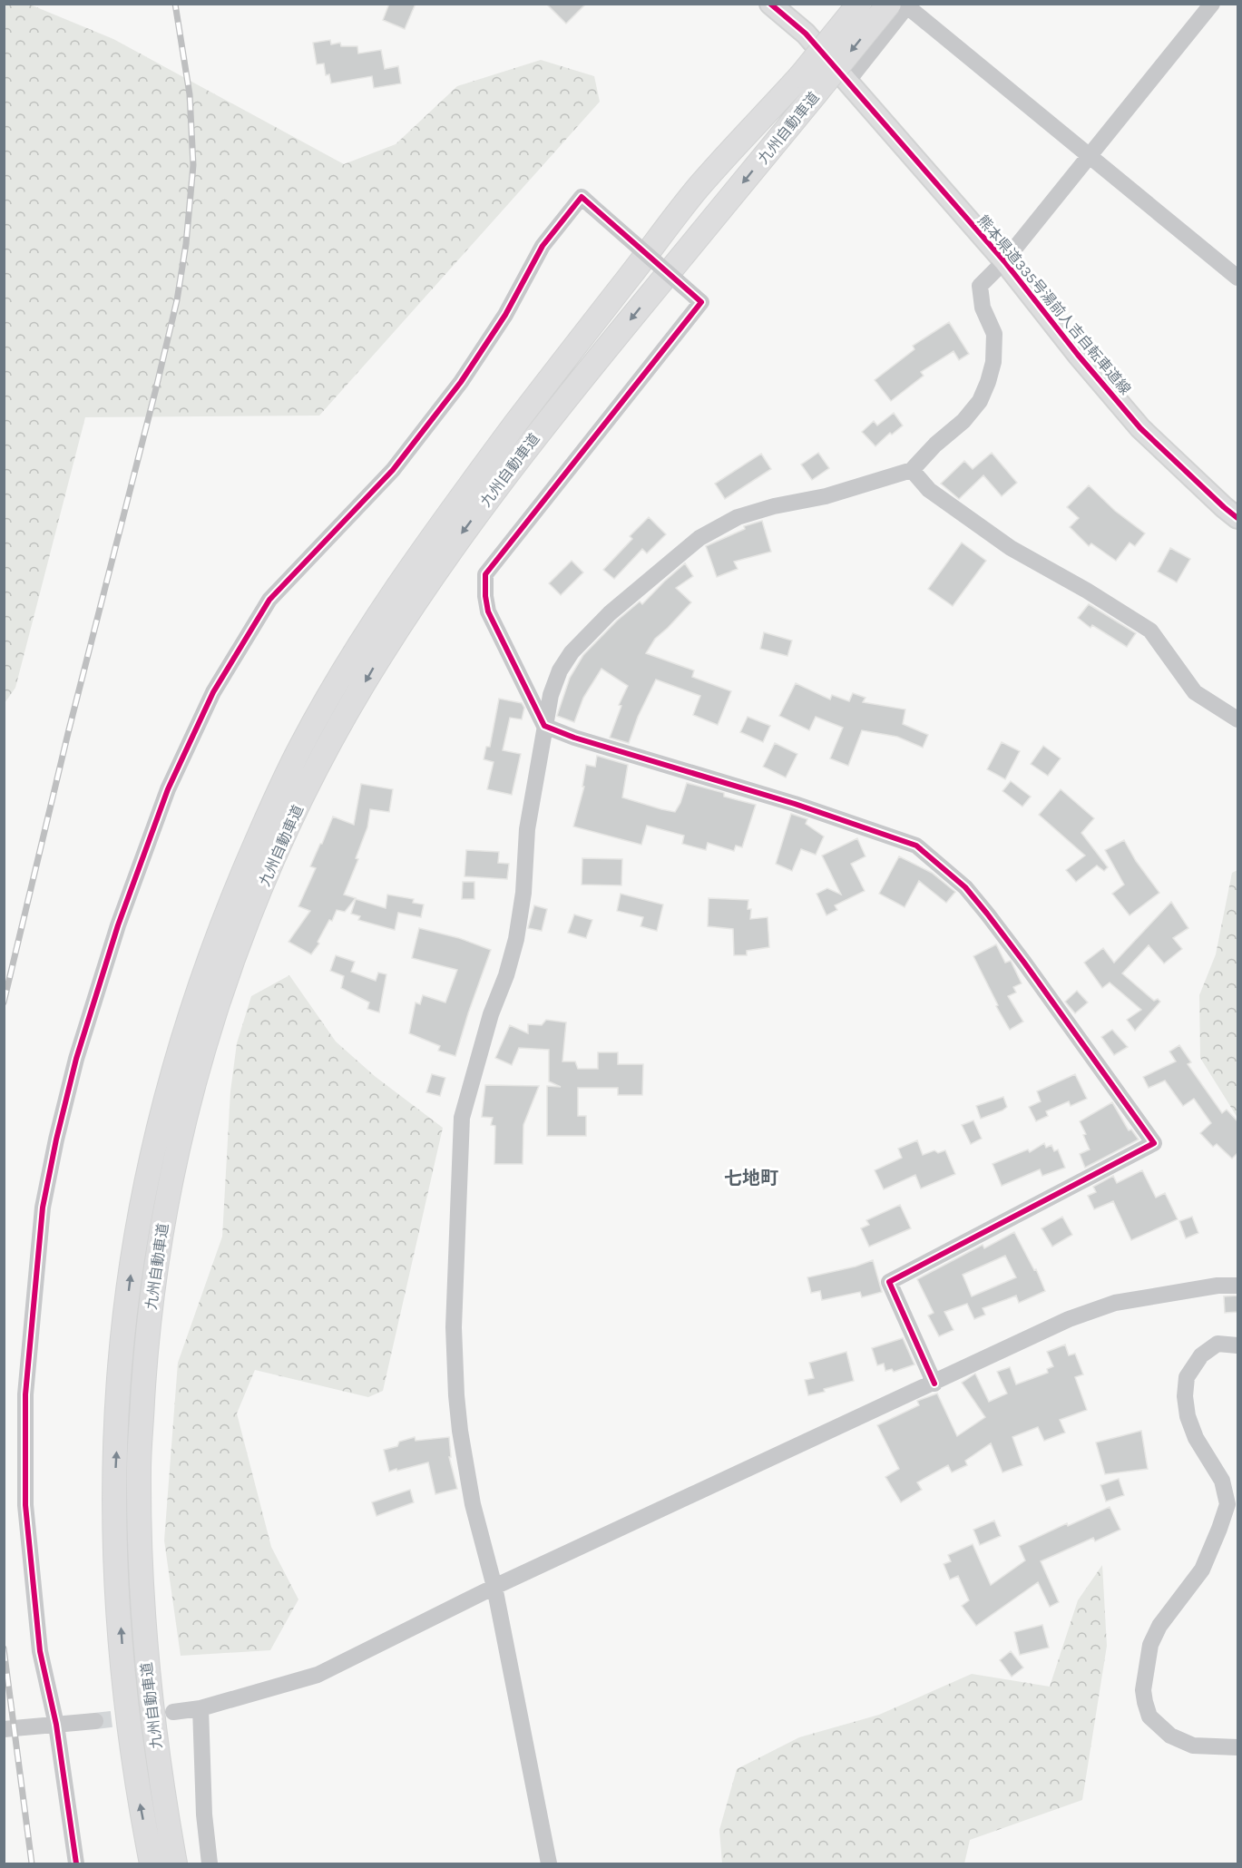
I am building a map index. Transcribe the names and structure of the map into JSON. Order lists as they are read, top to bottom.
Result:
{
  "streets": {
    "highway": ["九州自動車道"],
    "main road": ["熊本県道335号湯前人吉自転車道線"]
  },
  "districts": ["七地町"]
}
